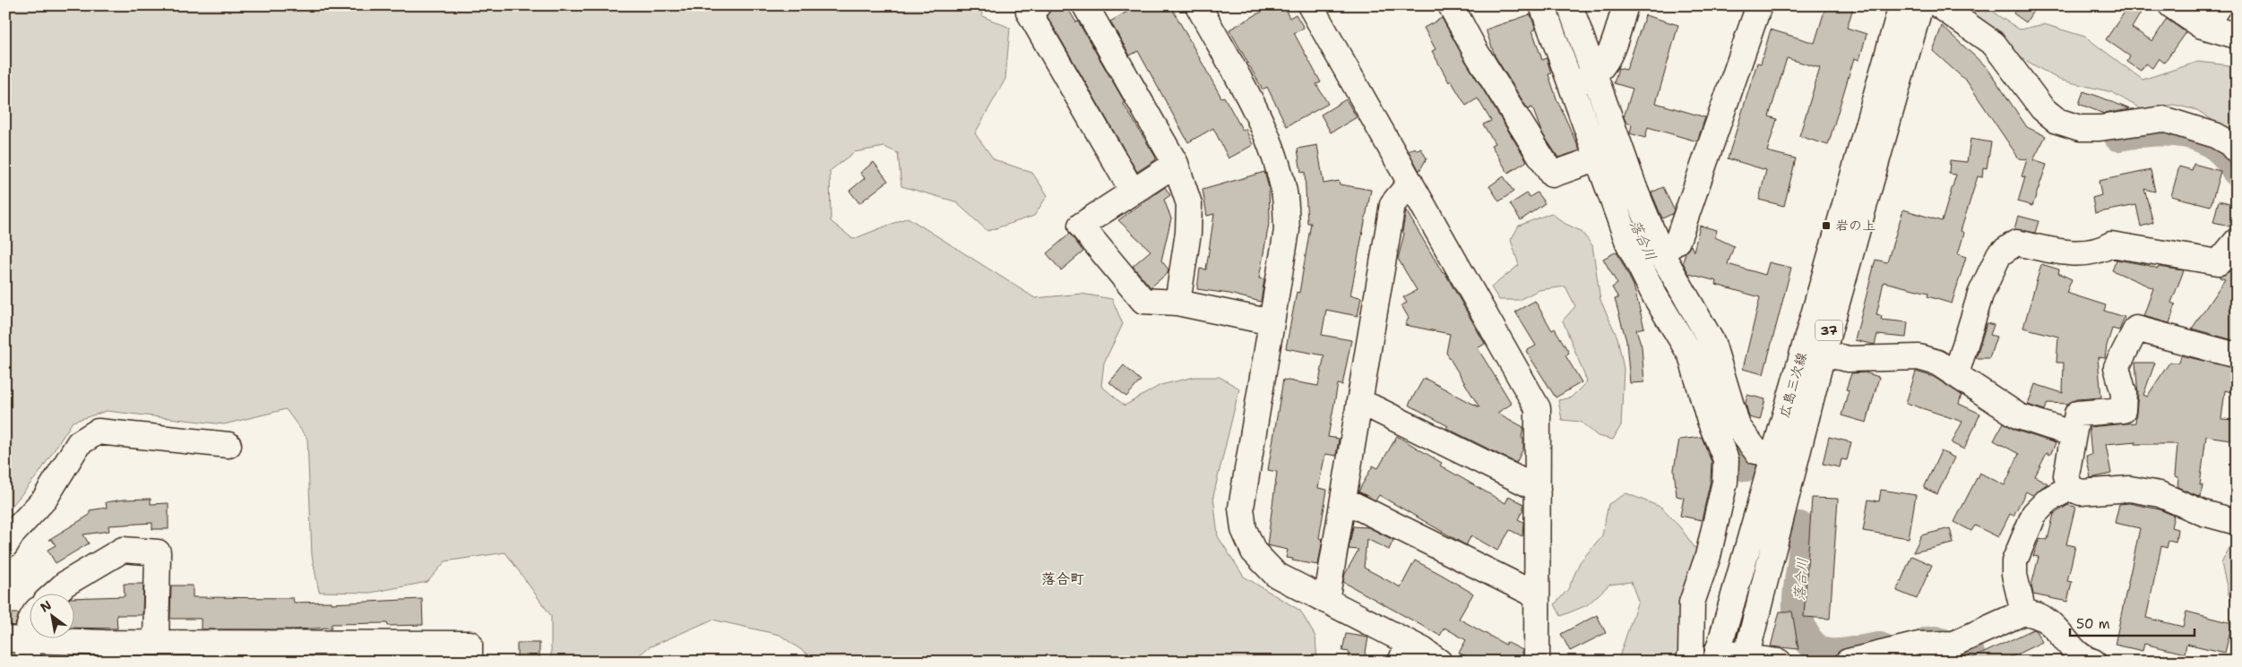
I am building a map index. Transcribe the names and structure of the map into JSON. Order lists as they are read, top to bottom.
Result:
{
  "streets": {
    "street": ["37", "広島三次線"]
  },
  "districts": ["落合町"],
  "water": ["落合川"],
  "places": {
    "transit": ["岩の上"]
  },
  "scale_bar": "50 m",
  "north": "top left"
}
